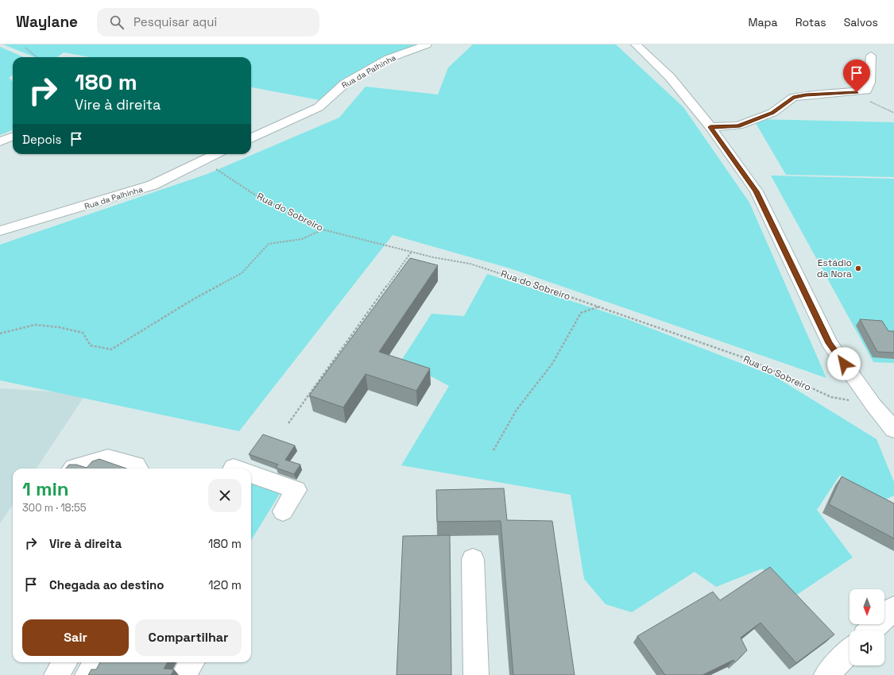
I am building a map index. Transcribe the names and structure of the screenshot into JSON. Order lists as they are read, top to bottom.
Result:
{
  "streets": {
    "street": ["Rua da Palhinha"],
    "path": ["Rua do Sobreiro"]
  },
  "crossings": [
    ["Rua da Palhinha", "Rua do Sobreiro"]
  ],
  "places": ["Estádio da Nora"],
  "north": "bottom",
  "page": {
    "header": "Waylane",
    "search": "Pesquisar aqui",
    "nav": ["Mapa", "Rotas", "Salvos"],
    "turn": ["180 m", "Vire à direita"],
    "then": "Depois",
    "heading": ["1 min", "300 m · 18:55"],
    "list": [
      {
        "name": "Vire à direita",
        "value": "180 m"
      },
      {
        "name": "Chegada ao destino",
        "value": "120 m"
      }
    ],
    "buttons": ["Sair", "Compartilhar"]
  }
}
